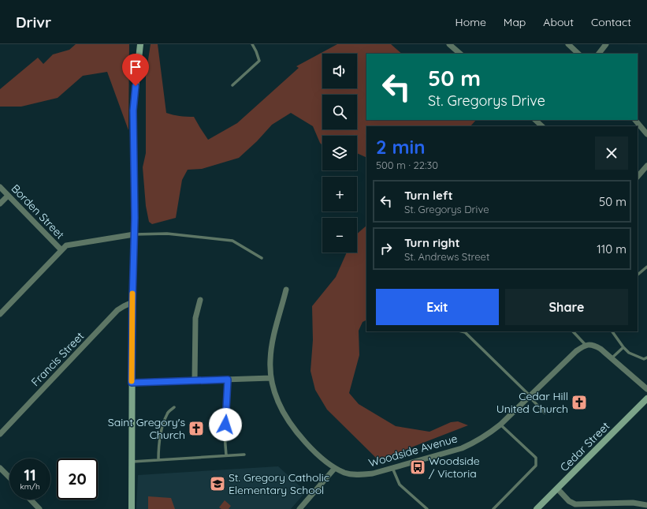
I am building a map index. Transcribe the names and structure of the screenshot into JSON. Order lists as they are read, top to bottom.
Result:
{
  "streets": {
    "main road": ["Cedar Street"],
    "street": ["Borden Street", "Francis Street", "Woodside Avenue"]
  },
  "places": {
    "church": ["Cedar Hill United Church", "Saint Gregory's Church"],
    "bus stop": ["Woodside / Victoria"],
    "school or university": ["St. Gregory Catholic Elementary School"]
  },
  "page": {
    "header": "Drivr",
    "nav": [
      "Home",
      "Map",
      "About",
      "Contact"
    ],
    "map_buttons": ["+", "−"],
    "turn": ["50 m", "St. Gregorys Drive"],
    "heading": ["2 min", "500 m · 22:30"],
    "list": [
      {
        "name": "Turn left",
        "note": "St. Gregorys Drive",
        "value": "50 m"
      },
      {
        "name": "Turn right",
        "note": "St. Andrews Street",
        "value": "110 m"
      }
    ],
    "buttons": ["Exit", "Share"],
    "speed": "11 km/h",
    "limit": "20"
  }
}
